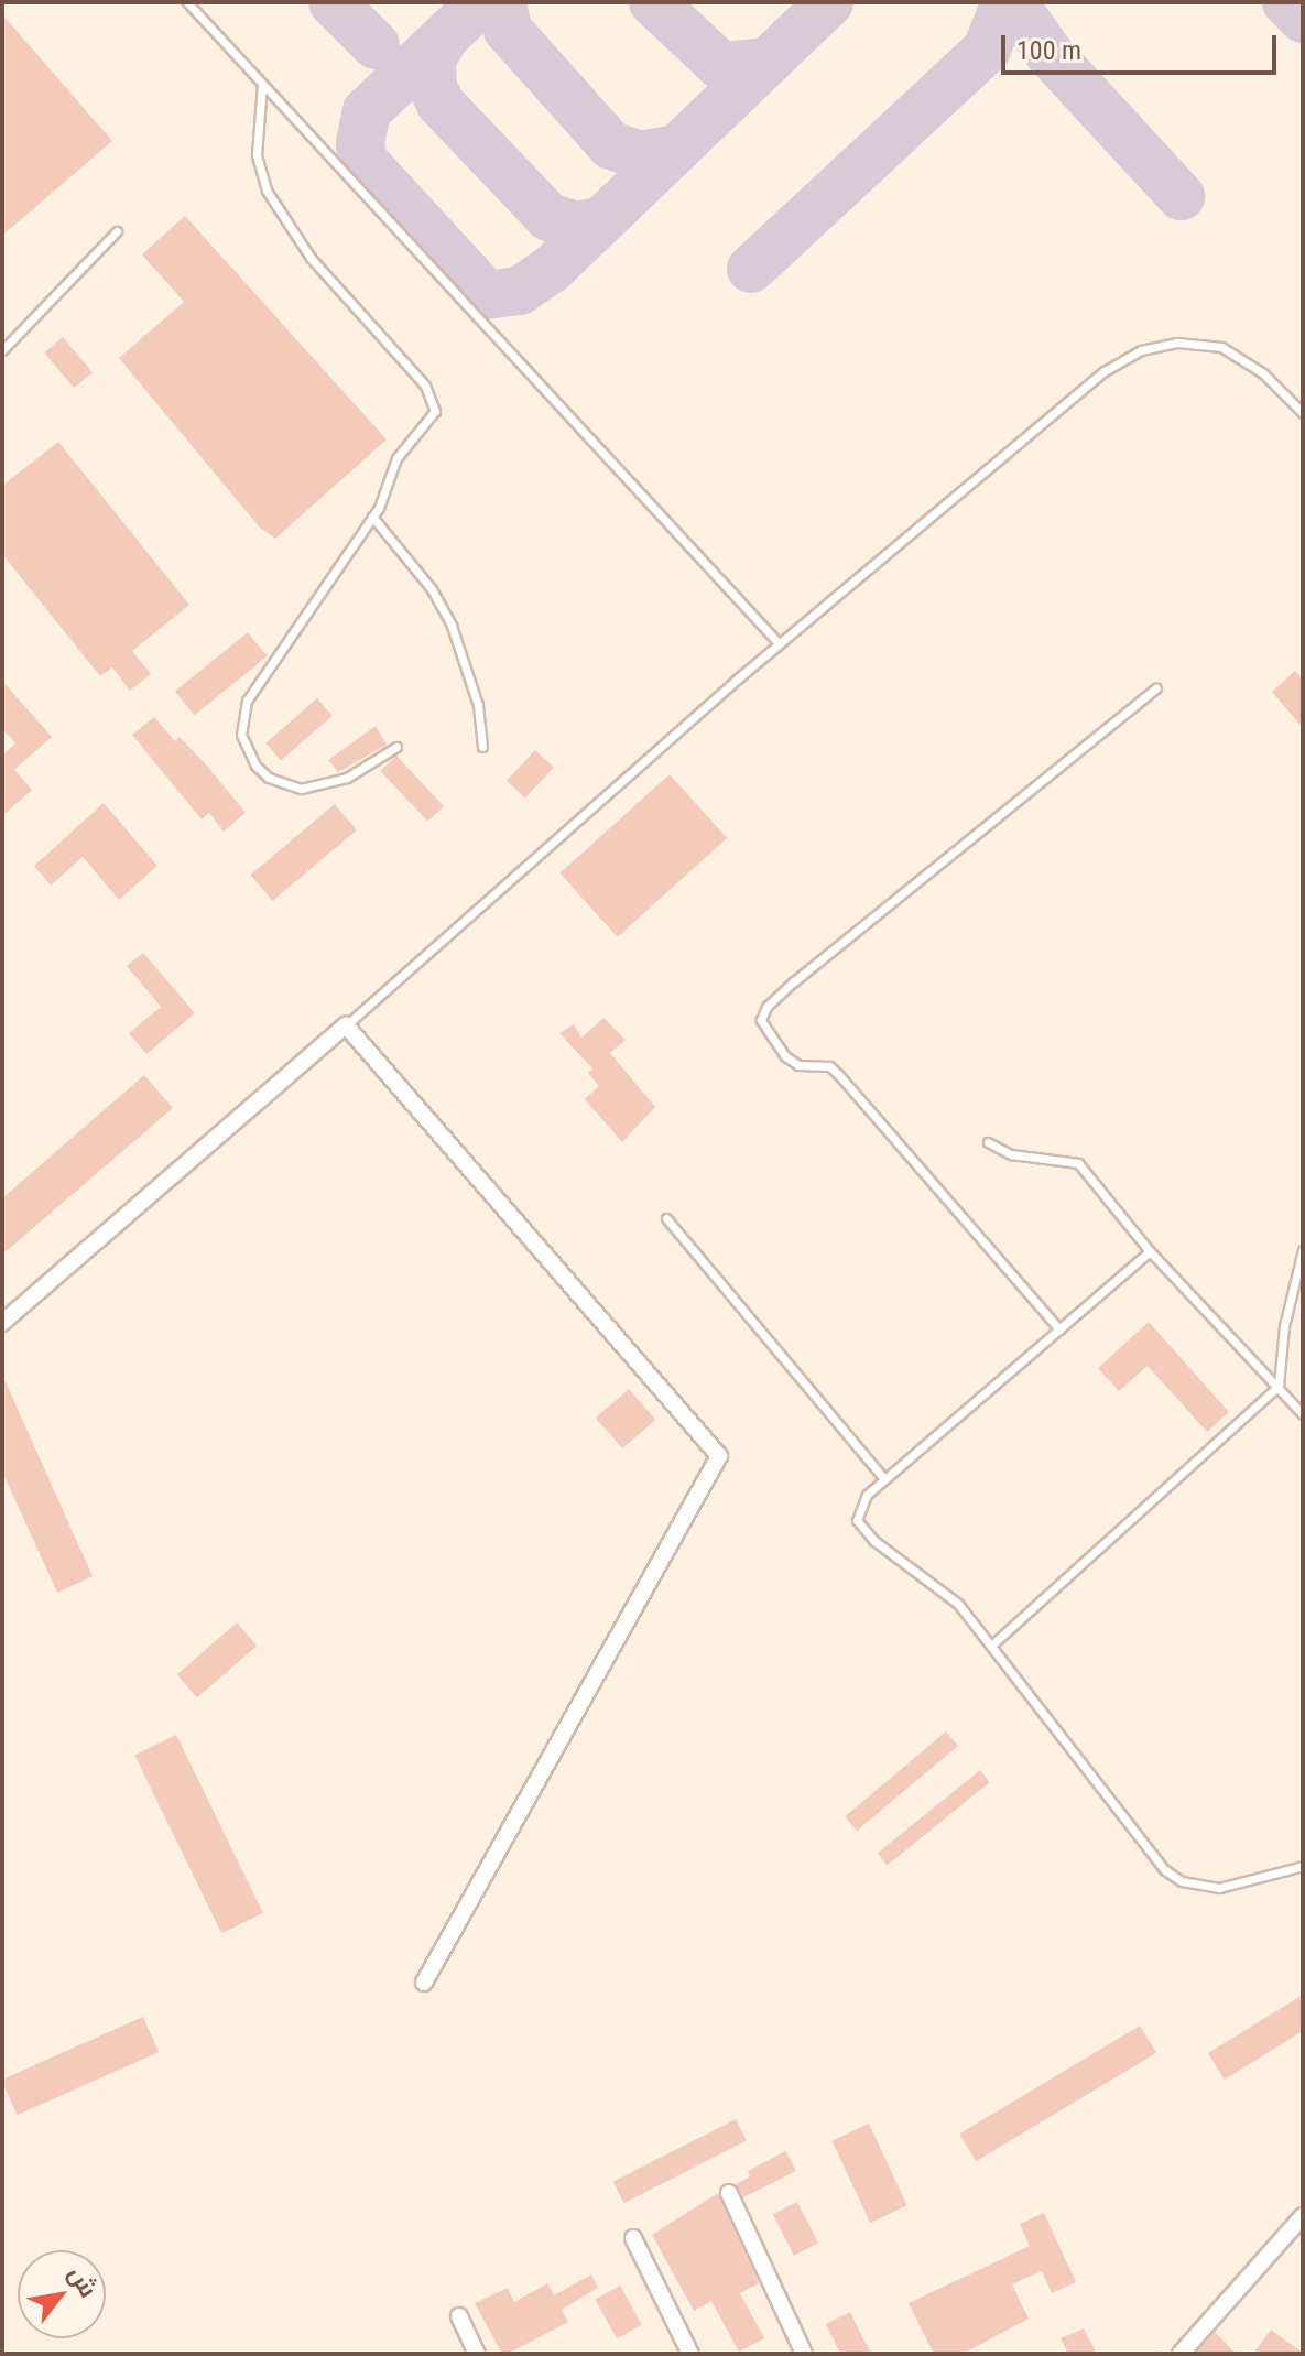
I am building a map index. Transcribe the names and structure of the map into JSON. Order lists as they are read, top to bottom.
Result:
{
  "scale_bar": "100 m",
  "north": "top right"
}
